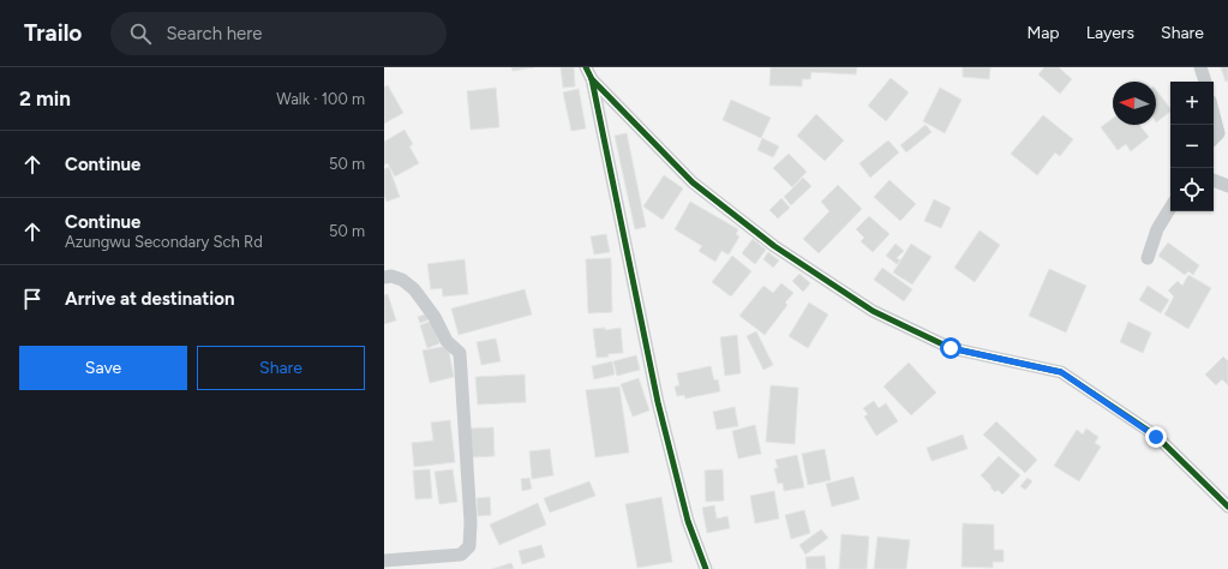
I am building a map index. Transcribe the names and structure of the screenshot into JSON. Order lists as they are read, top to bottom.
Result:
{
  "north": "left",
  "page": {
    "header": "Trailo",
    "search": "Search here",
    "nav": ["Map", "Layers", "Share"],
    "heading": ["2 min", "Walk · 100 m"],
    "map_buttons": ["+", "−"],
    "list": [
      ["Continue", "50 m"],
      ["Continue", "Azungwu Secondary Sch Rd", "50 m"],
      "Arrive at destination"
    ],
    "buttons": ["Save", "Share"]
  }
}
